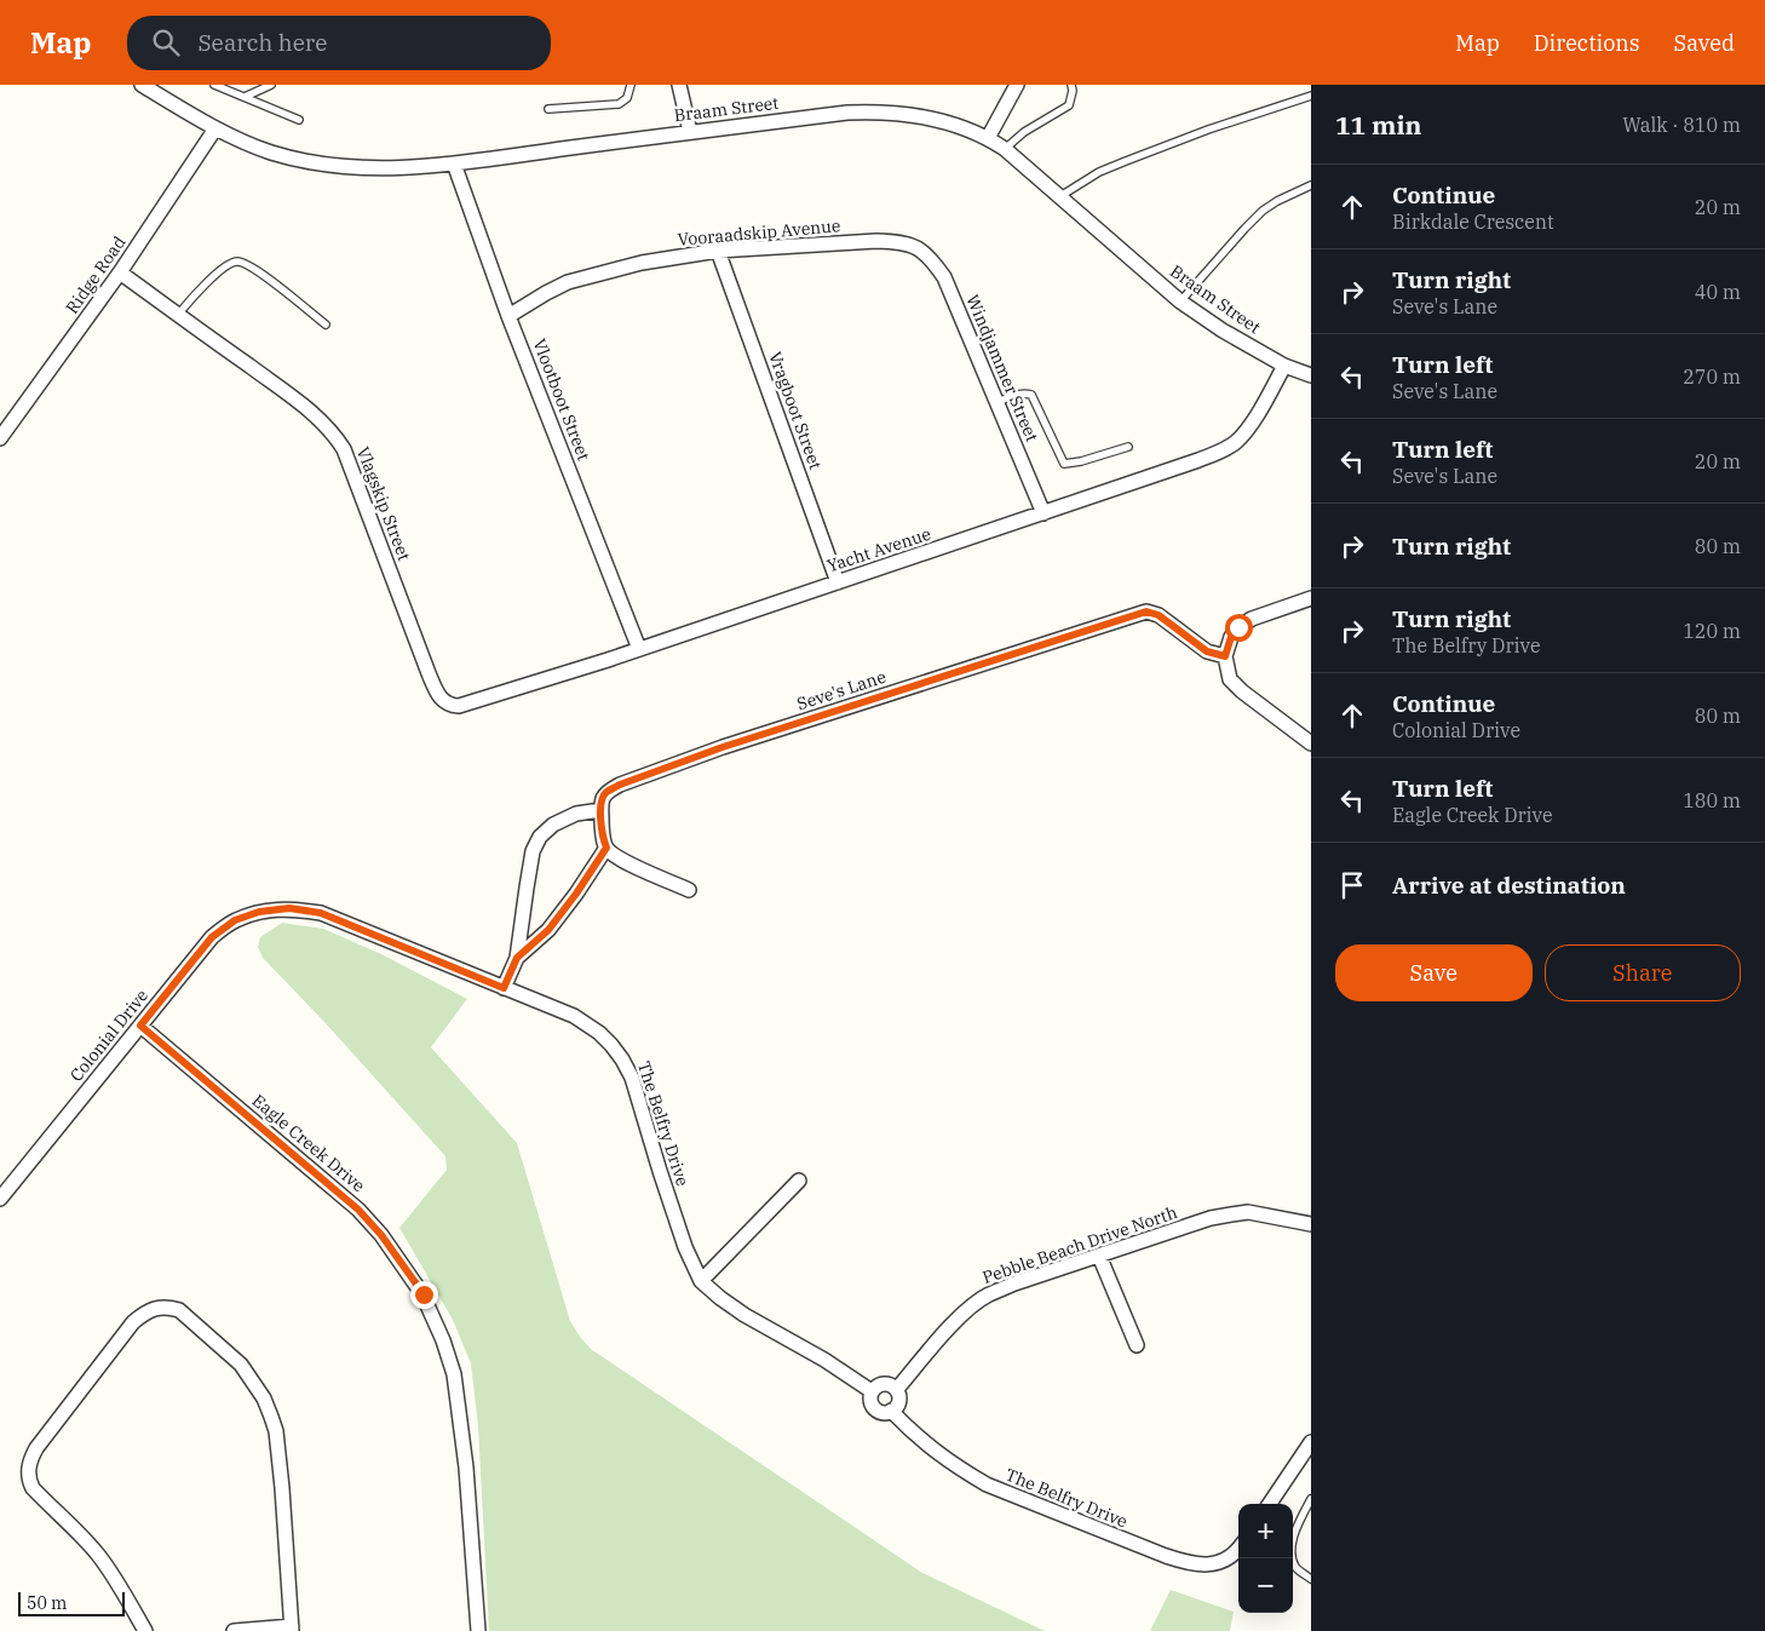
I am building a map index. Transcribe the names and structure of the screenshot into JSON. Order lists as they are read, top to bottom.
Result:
{
  "streets": {
    "street": [
      "Braam Street",
      "Vooraadskip Avenue",
      "Ridge Road",
      "Windjammer Street",
      "Vlootboot Street",
      "Vragboot Street",
      "Vlagskip Street",
      "Yacht Avenue",
      "Seve's Lane",
      "Colonial Drive",
      "The Belfry Drive",
      "Eagle Creek Drive",
      "Pebble Beach Drive North"
    ]
  },
  "crossings": [
    ["Braam Street", "Ridge Road"],
    ["Braam Street", "Vlootboot Street"],
    ["Braam Street", "Yacht Avenue"],
    ["Vooraadskip Avenue", "Windjammer Street"],
    ["Vooraadskip Avenue", "Vlootboot Street"],
    ["Vooraadskip Avenue", "Vragboot Street"],
    ["Ridge Road", "Vlagskip Street"],
    ["Windjammer Street", "Yacht Avenue"],
    ["Vlootboot Street", "Yacht Avenue"],
    ["Vragboot Street", "Yacht Avenue"],
    ["Vlagskip Street", "Yacht Avenue"],
    ["Colonial Drive", "The Belfry Drive"],
    ["Colonial Drive", "Eagle Creek Drive"],
    ["The Belfry Drive", "Pebble Beach Drive North"]
  ],
  "scale_bar": "50 m",
  "page": {
    "header": "Map",
    "search": "Search here",
    "nav": ["Map", "Directions", "Saved"],
    "heading": ["11 min", "Walk · 810 m"],
    "list": [
      ["Continue", "Birkdale Crescent", "20 m"],
      ["Turn right", "Seve's Lane", "40 m"],
      ["Turn left", "Seve's Lane", "270 m"],
      ["Turn left", "Seve's Lane", "20 m"],
      ["Turn right", "80 m"],
      ["Turn right", "The Belfry Drive", "120 m"],
      ["Continue", "Colonial Drive", "80 m"],
      ["Turn left", "Eagle Creek Drive", "180 m"],
      "Arrive at destination"
    ],
    "buttons": ["Save", "Share"],
    "map_buttons": ["+", "−"],
    "scale": "50 m"
  }
}
